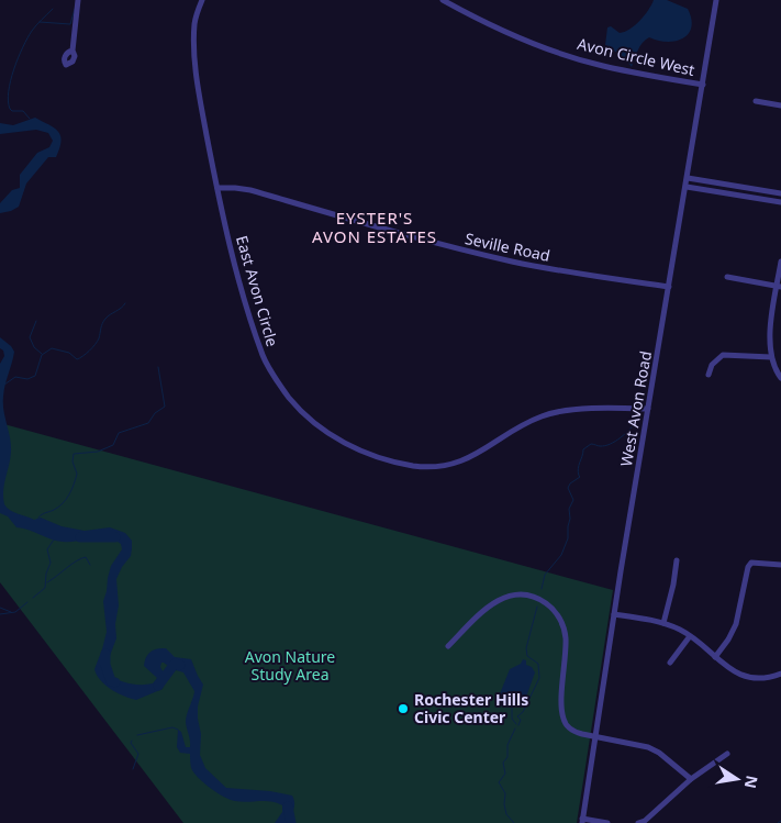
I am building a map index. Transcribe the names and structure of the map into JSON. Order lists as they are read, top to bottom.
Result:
{
  "streets": {
    "street": [
      "Avon Circle West",
      "Seville Road",
      "East Avon Circle",
      "West Avon Road"
    ]
  },
  "crossings": [
    ["Avon Circle West", "West Avon Road"],
    ["Seville Road", "East Avon Circle"],
    ["Seville Road", "West Avon Road"],
    ["East Avon Circle", "West Avon Road"]
  ],
  "districts": ["EYSTER'S AVON ESTATES"],
  "parks": ["Avon Nature Study Area"],
  "places": ["Rochester Hills Civic Center"],
  "north": "right"
}
